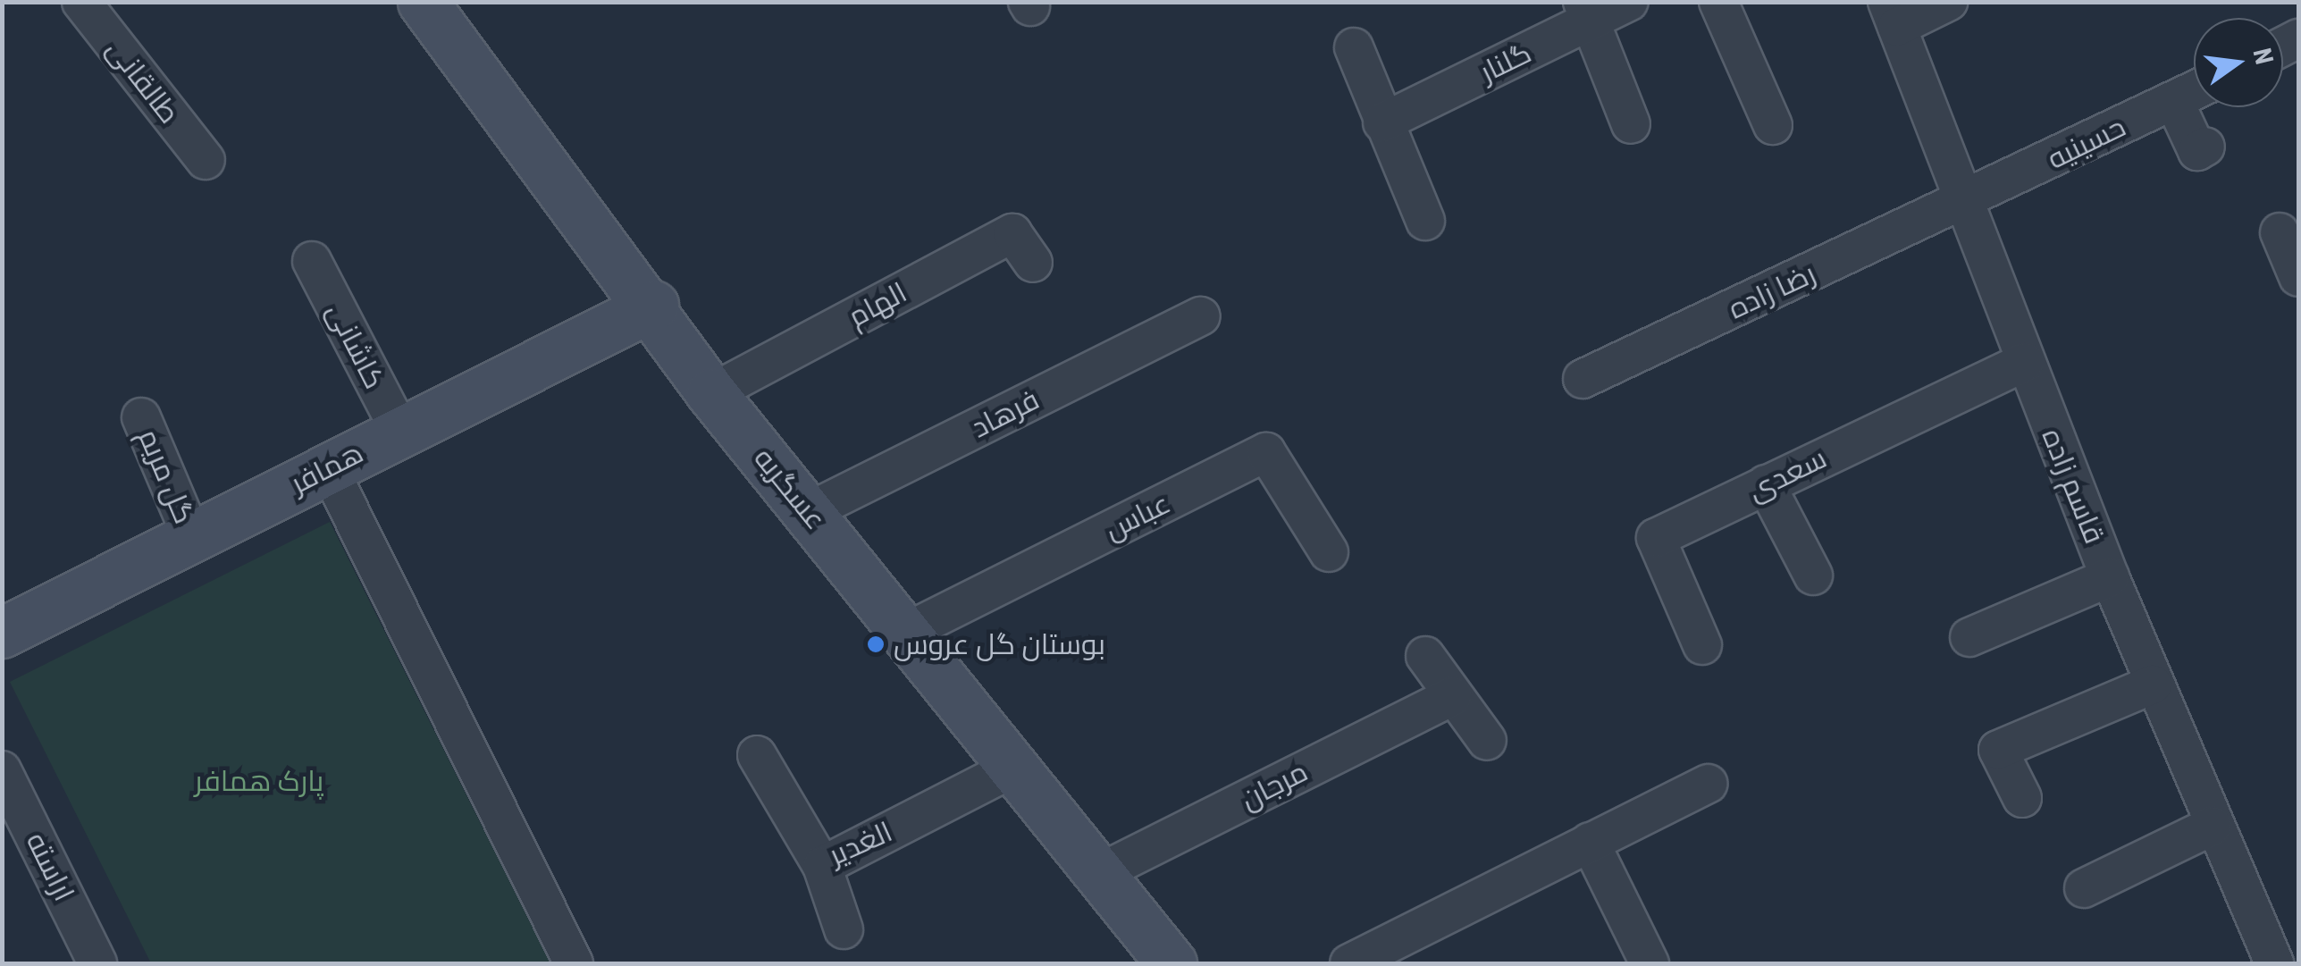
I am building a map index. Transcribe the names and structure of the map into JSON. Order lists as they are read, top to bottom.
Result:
{
  "streets": {
    "main road": ["همافر", "عسگریه"],
    "street": [
      "گلنار",
      "طالقانی",
      "حسینیه",
      "رضا زاده",
      "الهام",
      "کاشانی",
      "فرهاد",
      "سعدی",
      "گل مریم",
      "قاسم زاده",
      "عباس",
      "مرجان",
      "الغدیر",
      "اراسته"
    ]
  },
  "crossings": [
    ["حسینیه", "رضا زاده"],
    ["حسینیه", "قاسم زاده"],
    ["رضا زاده", "قاسم زاده"],
    ["الهام", "عسگریه"],
    ["کاشانی", "همافر"],
    ["فرهاد", "عسگریه"],
    ["همافر", "گل مریم"],
    ["همافر", "عسگریه"],
    ["سعدی", "قاسم زاده"],
    ["عسگریه", "عباس"],
    ["عسگریه", "مرجان"],
    ["عسگریه", "الغدیر"]
  ],
  "parks": ["پارک همافر"],
  "places": ["بوستان گل عروس"],
  "north": "right"
}
